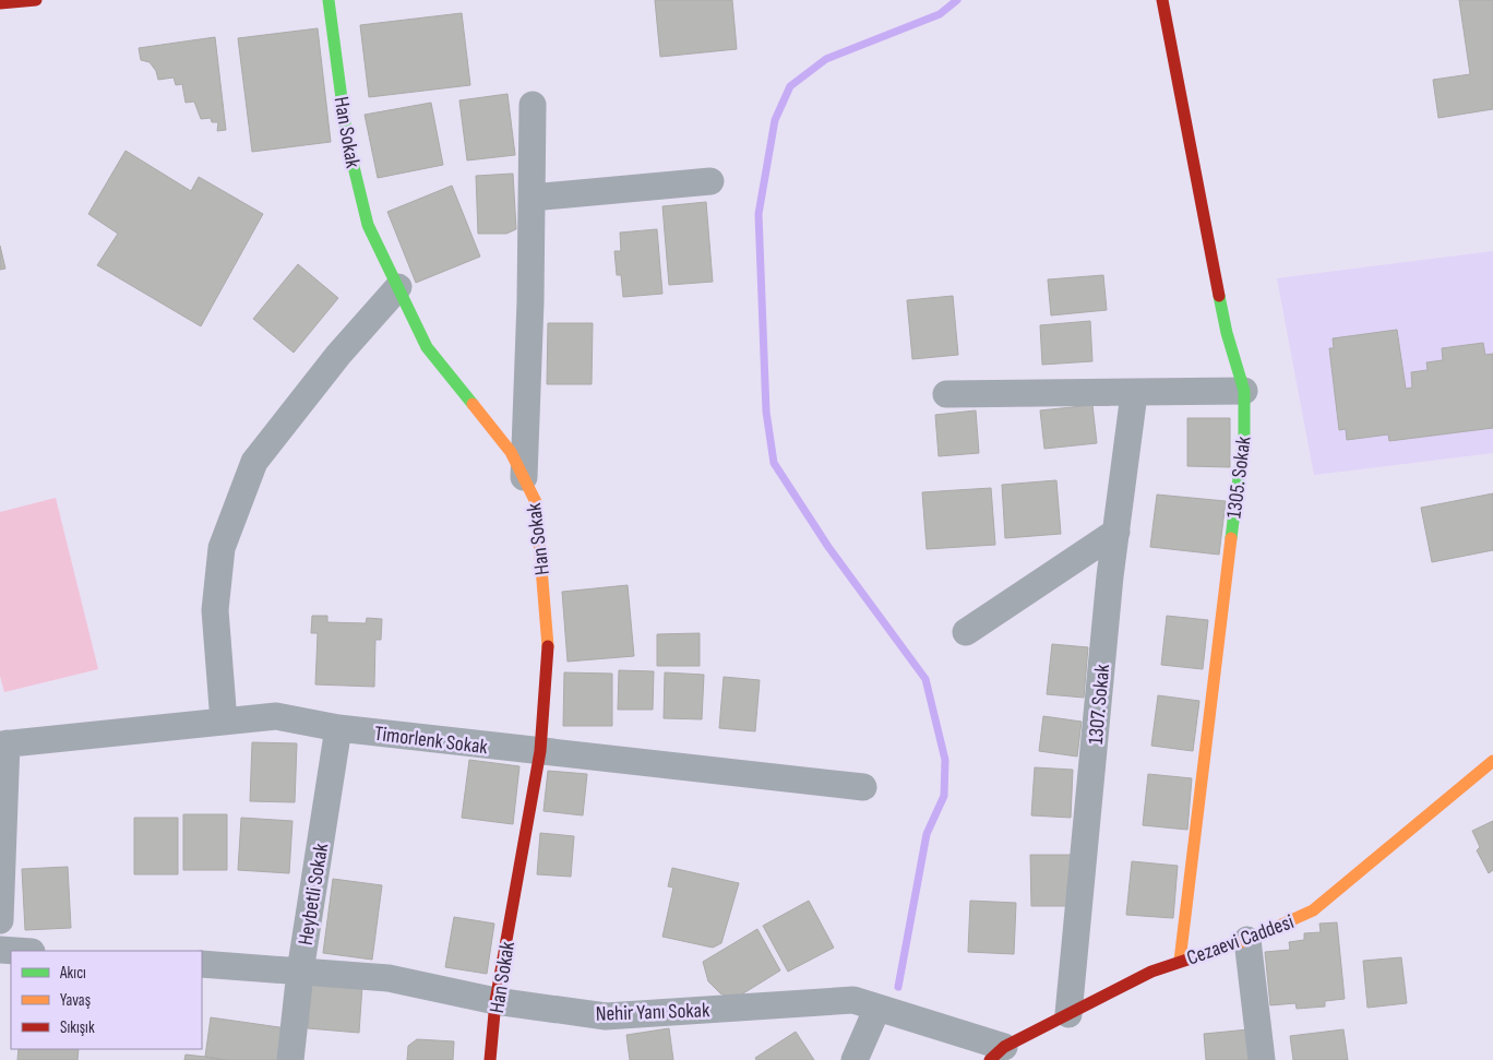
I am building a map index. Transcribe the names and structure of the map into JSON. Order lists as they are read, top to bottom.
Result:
{
  "streets": {
    "street": [
      "Han Sokak",
      "1305. Sokak",
      "1307. Sokak",
      "Timorlenk Sokak",
      "Heybetli Sokak",
      "Cezaevi Caddesi",
      "Nehir Yanı Sokak"
    ]
  },
  "crossings": [
    ["Han Sokak", "Timorlenk Sokak"],
    ["Han Sokak", "Nehir Yanı Sokak"],
    ["1305. Sokak", "Cezaevi Caddesi"],
    ["1307. Sokak", "Cezaevi Caddesi"],
    ["Timorlenk Sokak", "Heybetli Sokak"],
    ["Heybetli Sokak", "Nehir Yanı Sokak"],
    ["Cezaevi Caddesi", "Nehir Yanı Sokak"]
  ],
  "legend": ["Akıcı", "Yavaş", "Sıkışık"]
}
